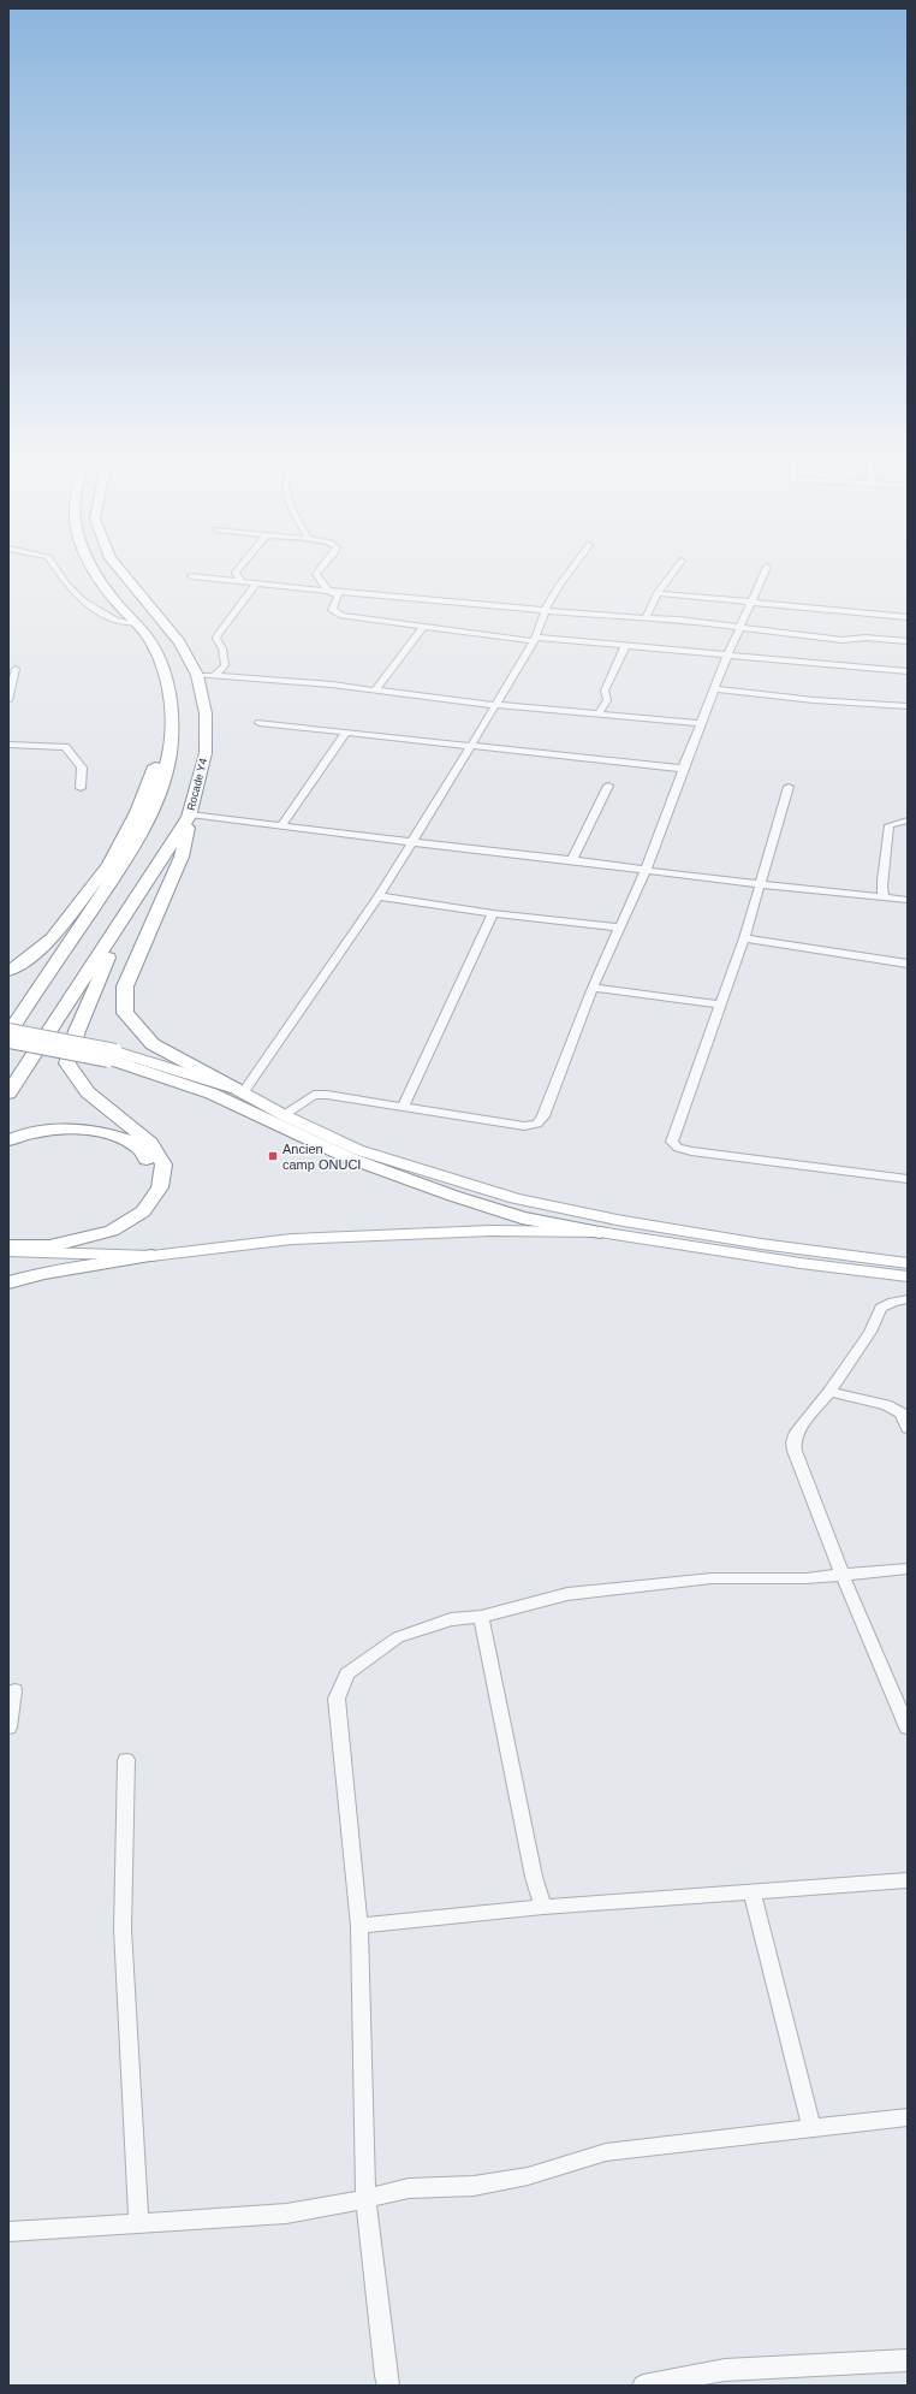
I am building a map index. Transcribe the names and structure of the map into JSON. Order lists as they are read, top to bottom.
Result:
{
  "streets": {
    "highway": ["Rocade Y4"]
  },
  "places": {
    "transit": ["Ancien camp ONUCI"]
  }
}
